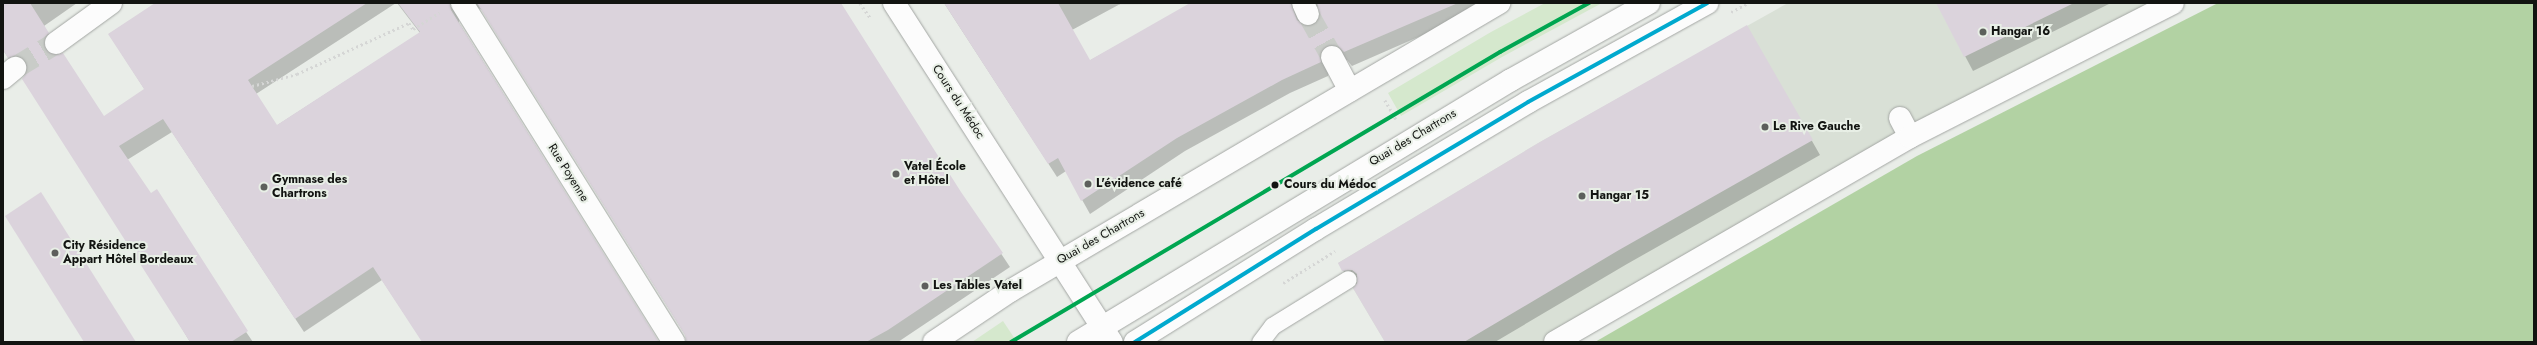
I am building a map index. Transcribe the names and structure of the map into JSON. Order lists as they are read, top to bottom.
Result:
{
  "streets": {
    "street": ["Cours du Médoc", "Quai des Chartrons", "Rue Poyenne"]
  },
  "crossings": [
    ["Cours du Médoc", "Quai des Chartrons"]
  ],
  "places": [
    "Hangar 16",
    "Le Rive Gauche",
    "Vatel École et Hôtel",
    "L'évidence café",
    "Cours du Médoc",
    "Gymnase des Chartrons",
    "Hangar 15",
    "City Résidence Appart Hôtel Bordeaux",
    "Les Tables Vatel"
  ]
}
